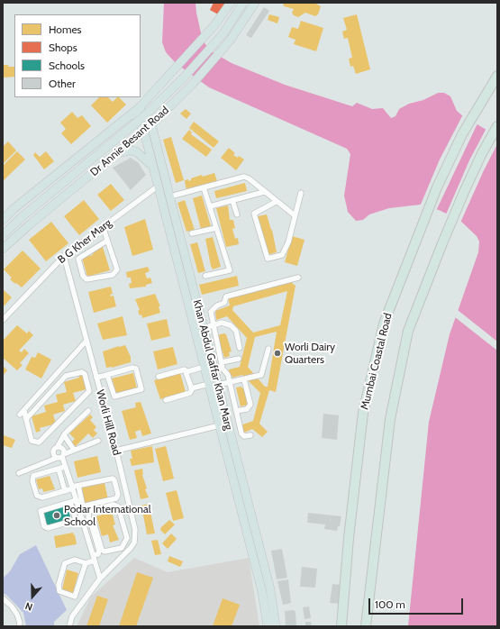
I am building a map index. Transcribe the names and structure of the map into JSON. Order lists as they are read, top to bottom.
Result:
{
  "streets": {
    "highway": ["Mumbai Coastal Road"],
    "main road": ["Dr Annie Besant Road", "Khan Abdul Gaffar Khan Marg"],
    "street": ["B G Kher Marg", "Worli Hill Road"]
  },
  "crossings": [
    ["Dr Annie Besant Road", "Khan Abdul Gaffar Khan Marg"],
    ["B G Kher Marg", "Khan Abdul Gaffar Khan Marg"],
    ["B G Kher Marg", "Worli Hill Road"]
  ],
  "places": ["Worli Dairy Quarters", "Podar International School"],
  "legend": [
    "Homes",
    "Shops",
    "Schools",
    "Other"
  ],
  "scale_bar": "100 m",
  "north": "bottom"
}
